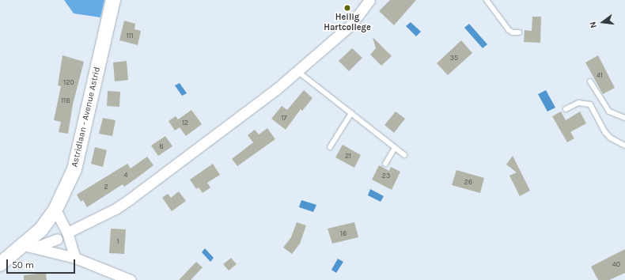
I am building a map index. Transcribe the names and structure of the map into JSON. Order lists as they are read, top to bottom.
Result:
{
  "streets": {
    "street": ["Astridlaan - Avenue Astrid"]
  },
  "places": ["Heilig Hartcollege"],
  "house_numbers": [
    "111",
    "35",
    "41",
    "120",
    "118",
    "17",
    "12",
    "8",
    "21",
    "4",
    "23",
    "26",
    "2",
    "16",
    "1",
    "40"
  ],
  "scale_bar": "50 m",
  "north": "left"
}
